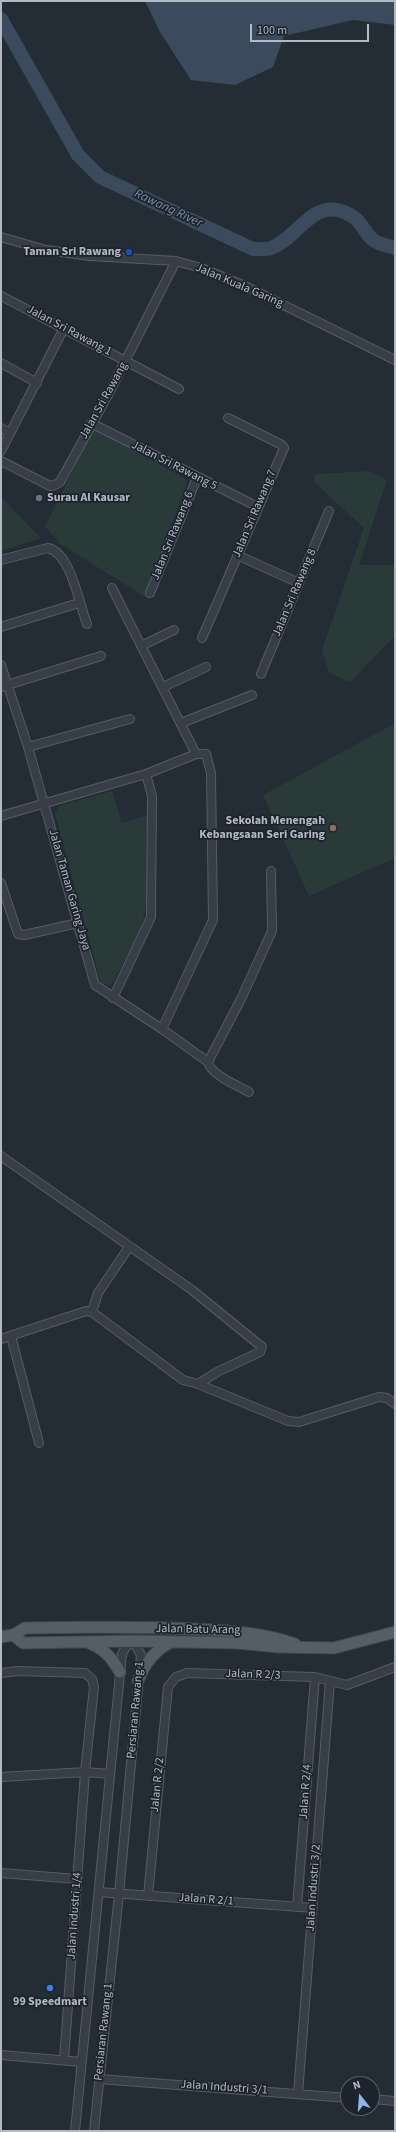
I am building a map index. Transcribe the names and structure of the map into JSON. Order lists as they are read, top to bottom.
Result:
{
  "streets": {
    "main road": ["Jalan Batu Arang"],
    "street": [
      "Jalan Kuala Garing",
      "Jalan Sri Rawang 1",
      "Jalan Sri Rawang",
      "Jalan Sri Rawang 5",
      "Jalan Sri Rawang 7",
      "Jalan Sri Rawang 6",
      "Jalan Sri Rawang 8",
      "Jalan Taman Garing Jaya",
      "Jalan R 2/3",
      "Persiaran Rawang 1",
      "Jalan R 2/2",
      "Jalan R 2/4",
      "Jalan Industri 3/2",
      "Jalan R 2/1",
      "Jalan Industri 1/4",
      "Jalan Industri 3/1"
    ]
  },
  "crossings": [
    ["Jalan Kuala Garing", "Jalan Sri Rawang"],
    ["Jalan Sri Rawang 1", "Jalan Sri Rawang"],
    ["Jalan Sri Rawang", "Jalan Sri Rawang 5"],
    ["Jalan Sri Rawang 5", "Jalan Sri Rawang 7"],
    ["Jalan Sri Rawang 5", "Jalan Sri Rawang 6"],
    ["Jalan Batu Arang", "Persiaran Rawang 1"],
    ["Jalan R 2/3", "Jalan R 2/2"],
    ["Jalan R 2/3", "Jalan R 2/4"],
    ["Jalan R 2/3", "Jalan Industri 3/2"],
    ["Persiaran Rawang 1", "Jalan R 2/1"],
    ["Persiaran Rawang 1", "Jalan Industri 3/1"],
    ["Jalan R 2/2", "Jalan R 2/1"],
    ["Jalan R 2/4", "Jalan R 2/1"],
    ["Jalan Industri 3/2", "Jalan R 2/1"],
    ["Jalan Industri 3/2", "Jalan Industri 3/1"]
  ],
  "water": ["Rawang River"],
  "places": [
    "Taman Sri Rawang",
    "Surau Al Kausar",
    "Sekolah Menengah Kebangsaan Seri Garing",
    "99 Speedmart"
  ],
  "scale_bar": "100 m",
  "north": "top"
}
